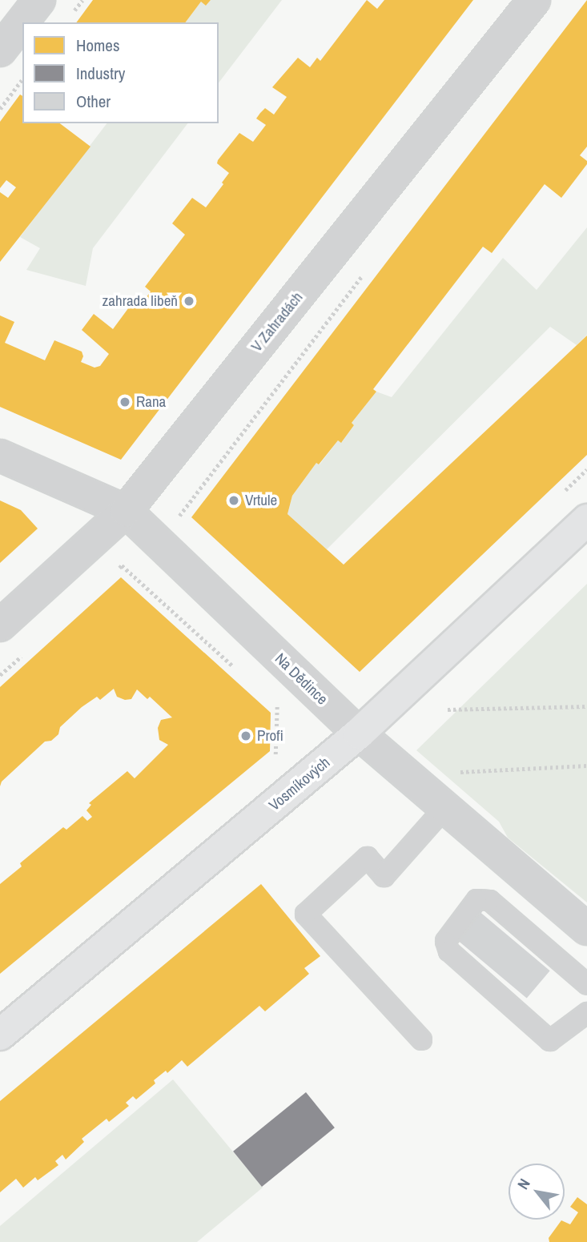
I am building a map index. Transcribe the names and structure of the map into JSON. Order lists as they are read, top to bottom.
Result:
{
  "streets": {
    "main road": ["Vosmíkových"],
    "street": ["V Zahradách", "Na Dědince"]
  },
  "crossings": [
    ["V Zahradách", "Na Dědince"],
    ["Na Dědince", "Vosmíkových"]
  ],
  "places": [
    "zahrada libeň",
    "Rana",
    "Vrtule",
    "Profi"
  ],
  "legend": ["Homes", "Industry", "Other"],
  "north": "top left"
}
